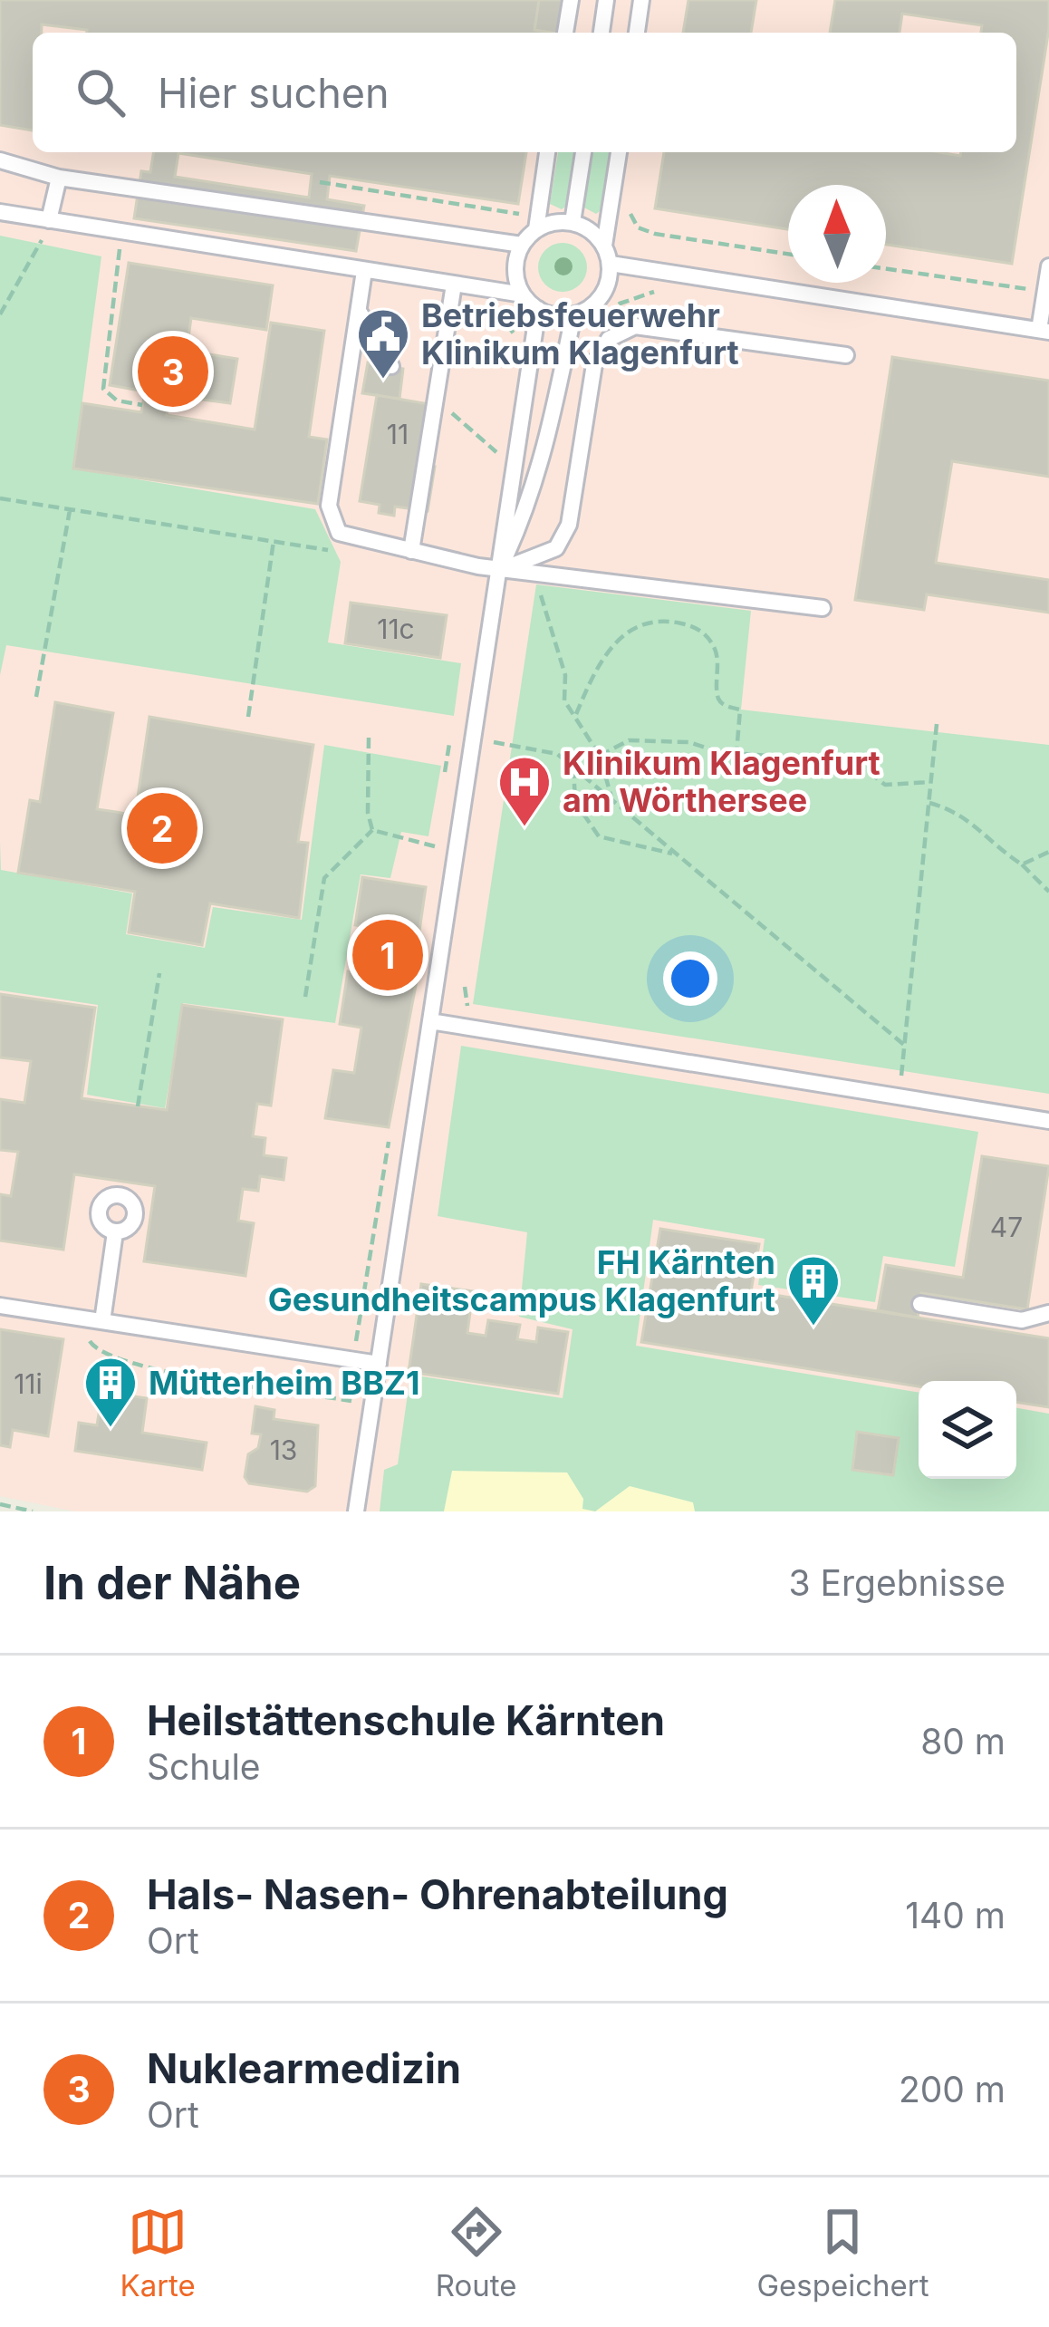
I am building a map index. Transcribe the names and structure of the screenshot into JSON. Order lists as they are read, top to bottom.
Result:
{
  "places": {
    "public building": ["Betriebsfeuerwehr Klinikum Klagenfurt"],
    "hospital": ["Klinikum Klagenfurt am Wörthersee"],
    "building": ["FH Kärnten Gesundheitscampus Klagenfurt", "Mütterheim BBZ1"]
  },
  "house_numbers": [
    "11",
    "11c",
    "47",
    "11i",
    "13"
  ],
  "north": "top",
  "page": {
    "search": "Hier suchen",
    "pins": ["3", "2", "1"],
    "heading": ["In der Nähe", "3 Ergebnisse"],
    "list": [
      {
        "mark": "1",
        "name": "Heilstättenschule Kärnten",
        "note": "Schule",
        "value": "80 m"
      },
      {
        "mark": "2",
        "name": "Hals- Nasen- Ohrenabteilung",
        "note": "Ort",
        "value": "140 m"
      },
      {
        "mark": "3",
        "name": "Nuklearmedizin",
        "note": "Ort",
        "value": "200 m"
      }
    ],
    "nav": ["Karte", "Route", "Gespeichert"]
  }
}
